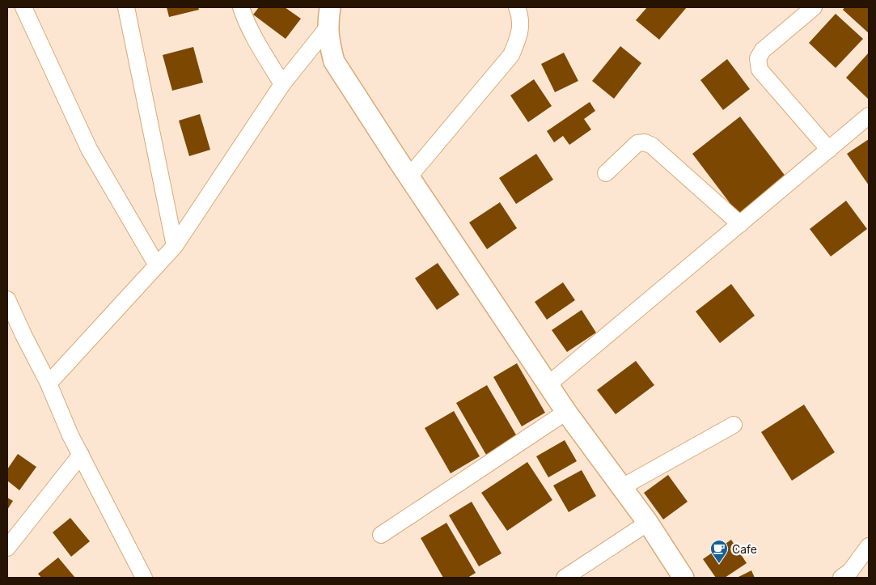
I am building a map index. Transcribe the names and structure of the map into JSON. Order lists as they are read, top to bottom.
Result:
{
  "places": {
    "cafe": ["Cafe"]
  }
}
